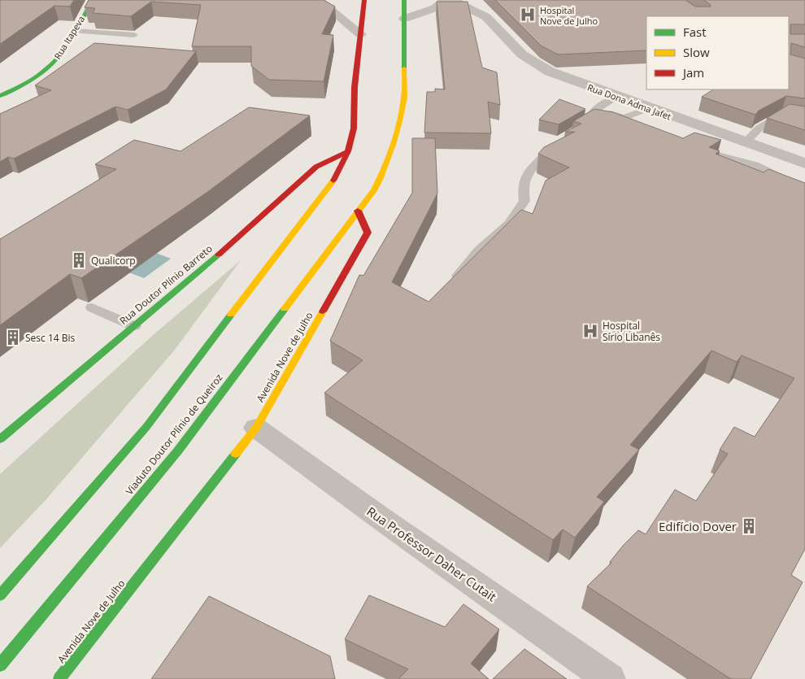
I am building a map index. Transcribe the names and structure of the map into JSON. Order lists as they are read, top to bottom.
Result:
{
  "streets": {
    "main road": [
      "Rua Itapeva",
      "Rua Doutor Plínio Barreto",
      "Avenida Nove de Julho",
      "Viaduto Doutor Plínio de Queiroz"
    ],
    "street": ["Rua Dona Adma Jafet", "Rua Professor Daher Cutait"]
  },
  "crossings": [
    ["Avenida Nove de Julho", "Viaduto Doutor Plínio de Queiroz"],
    ["Avenida Nove de Julho", "Rua Professor Daher Cutait"]
  ],
  "places": {
    "hospital": ["Hospital Nove de Julho", "Hospital Sírio Libanês"],
    "building": ["Qualicorp", "Sesc 14 Bis", "Edifício Dover"]
  },
  "legend": ["Fast", "Slow", "Jam"]
}
